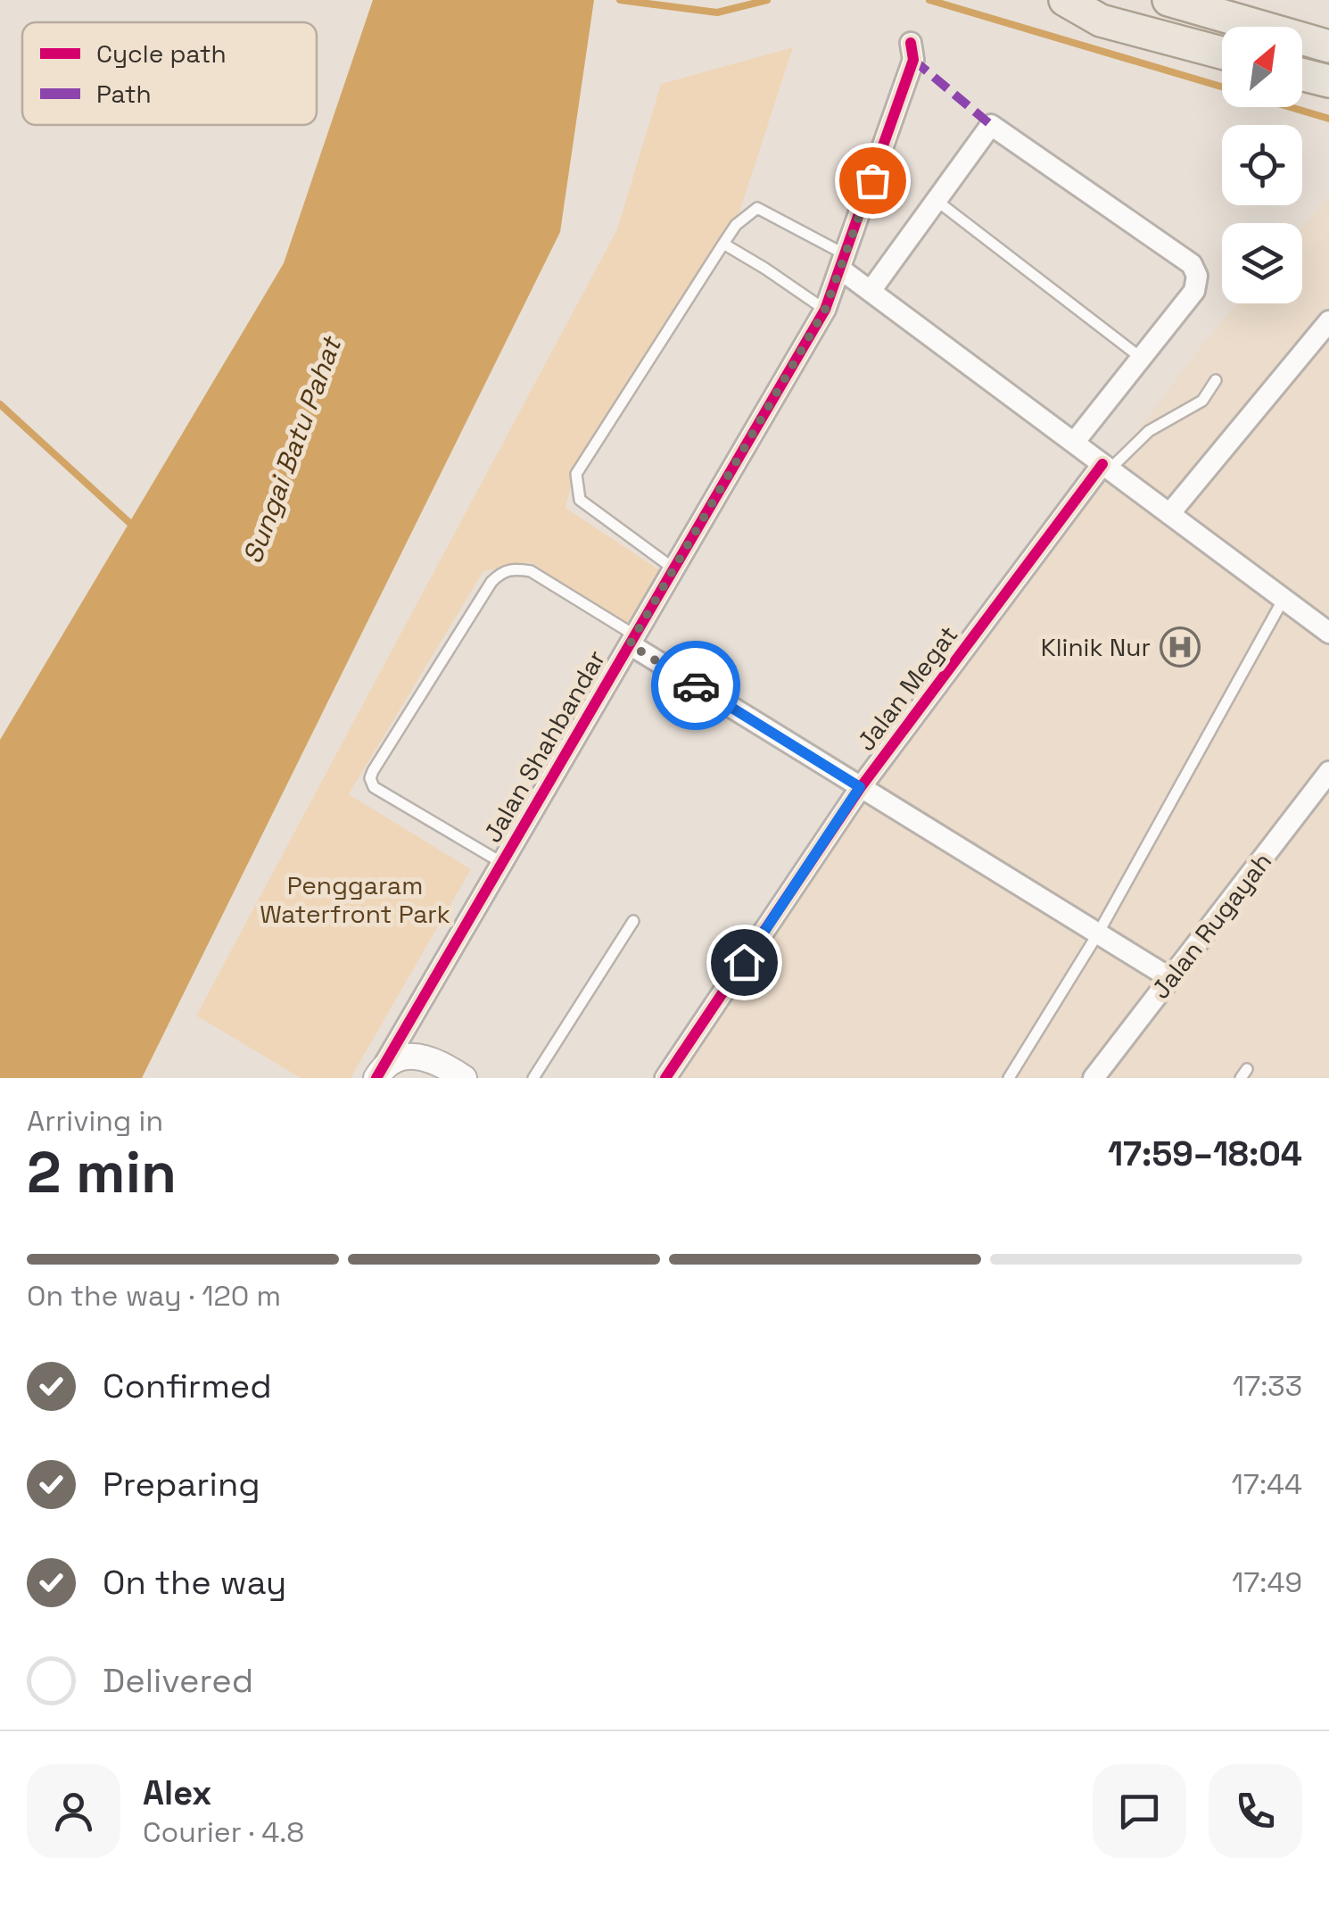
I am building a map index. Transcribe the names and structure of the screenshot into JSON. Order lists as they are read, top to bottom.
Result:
{
  "streets": {
    "street": ["Jalan Megat", "Jalan Shahbandar", "Jalan Rugayah"]
  },
  "water": ["Sungai Batu Pahat"],
  "parks": ["Penggaram Waterfront Park"],
  "places": {
    "hospital": ["Klinik Nur"]
  },
  "legend": ["Cycle path", "Path"],
  "north": "top right",
  "page": {
    "heading": ["2 min", "Arriving in", "17:59–18:04"],
    "panel": ["Alex", "Courier · 4.8"],
    "bar": "On the way · 120 m",
    "list": [
      ["Confirmed", "17:33"],
      ["Preparing", "17:44"],
      ["On the way", "17:49"],
      "Delivered"
    ]
  }
}
